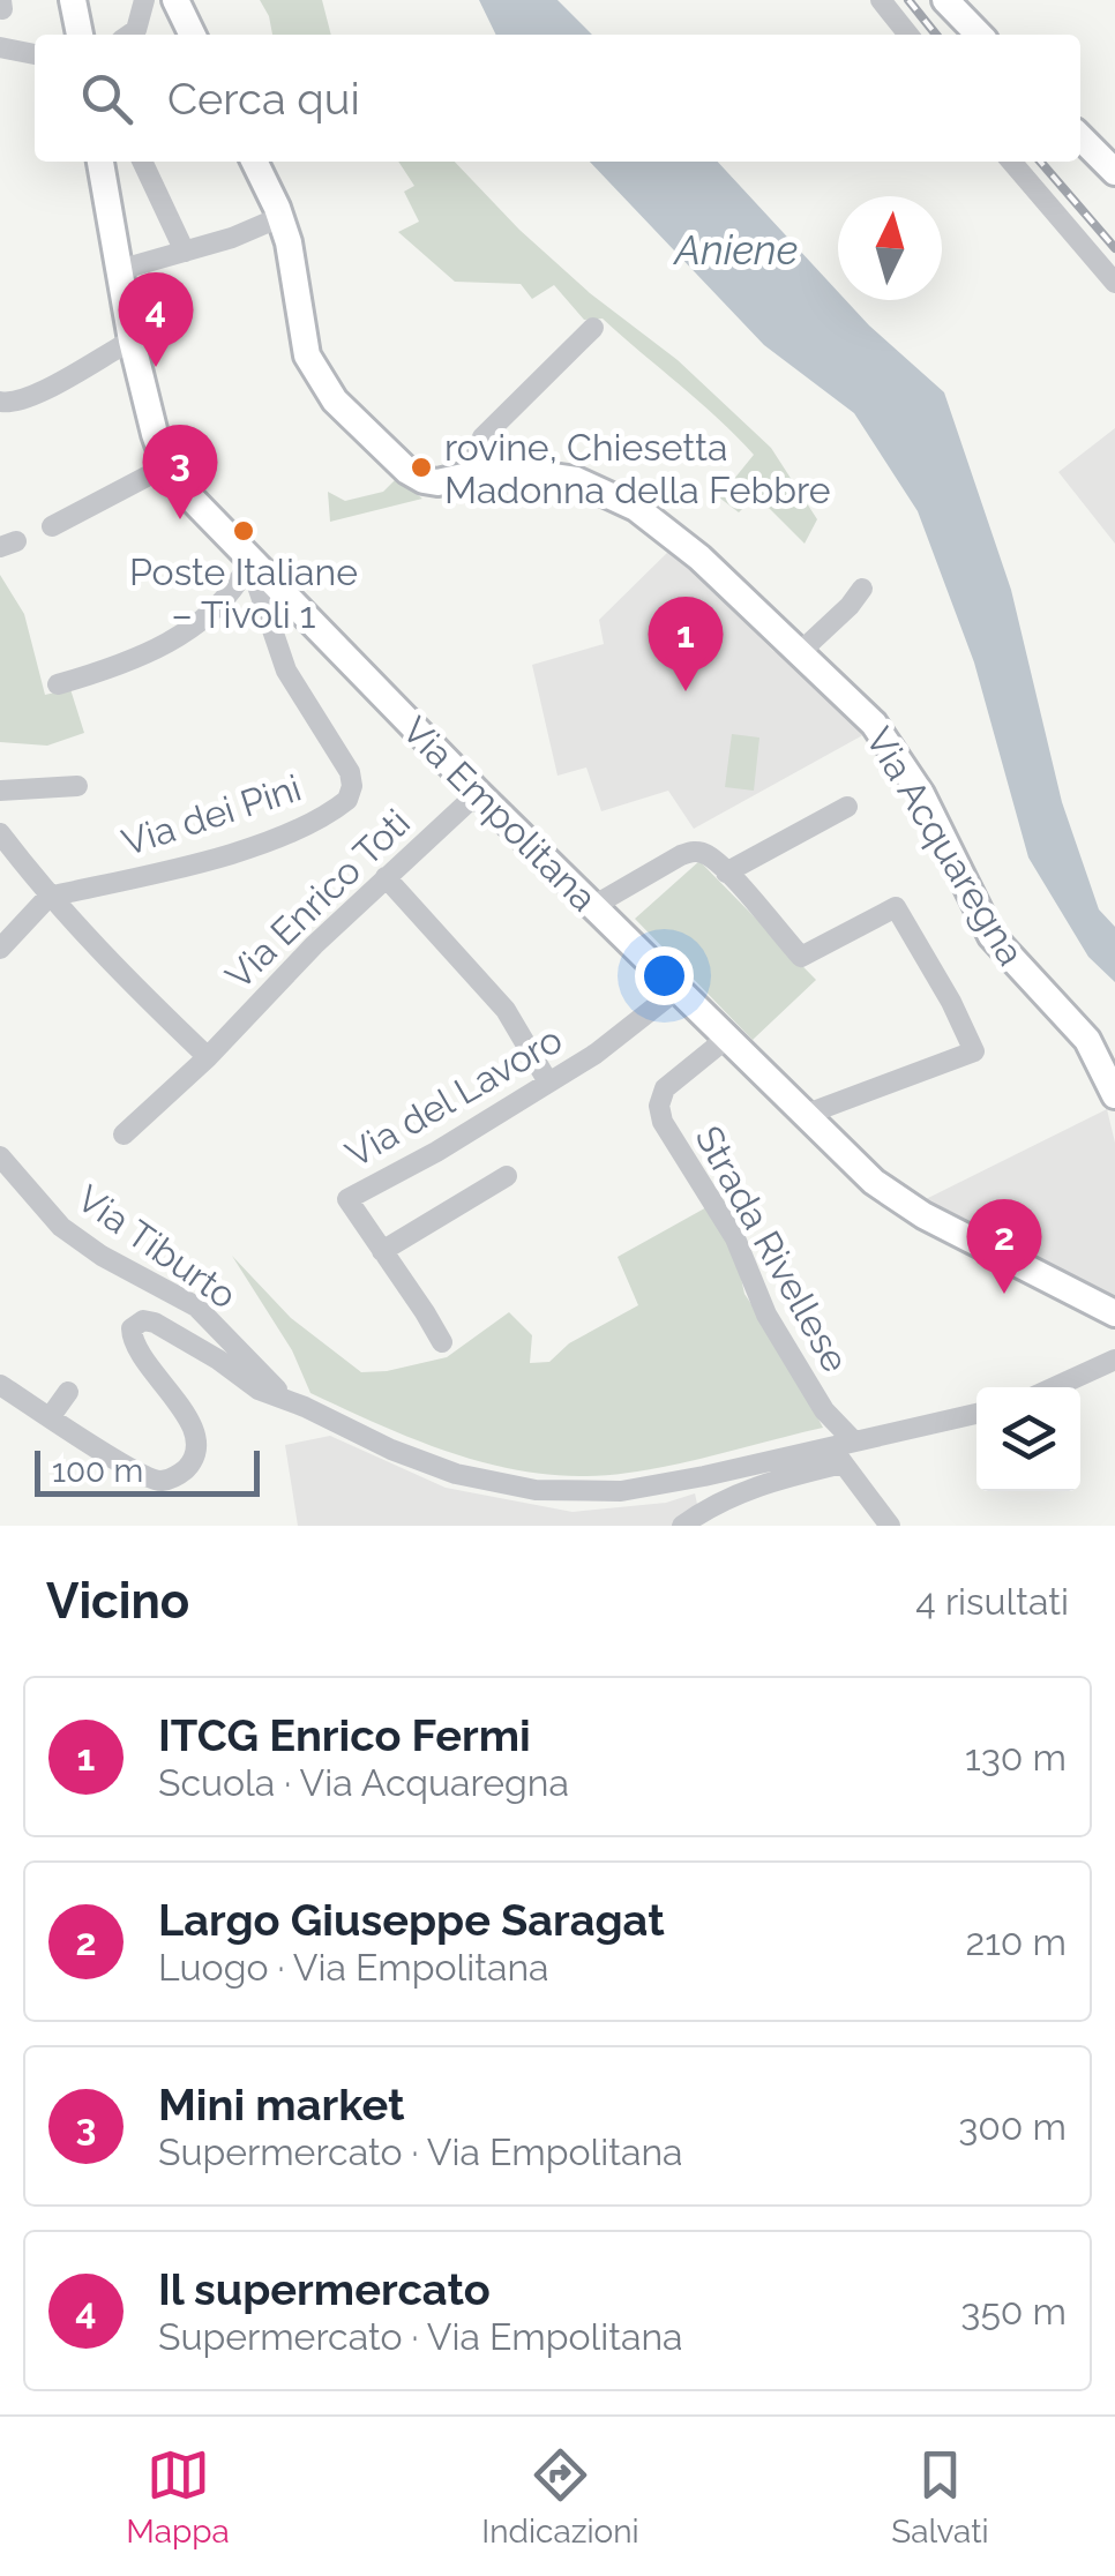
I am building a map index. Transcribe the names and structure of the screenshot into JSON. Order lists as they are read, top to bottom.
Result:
{
  "streets": {
    "main road": ["Via Empolitana", "Via Acquaregna"],
    "street": [
      "Via dei Pini",
      "Via Enrico Toti",
      "Via del Lavoro",
      "Via Tiburto",
      "Strada Rivellese"
    ]
  },
  "crossings": [
    ["Via Empolitana", "Via dei Pini"],
    ["Via Empolitana", "Via Enrico Toti"],
    ["Via Empolitana", "Via del Lavoro"],
    ["Via Empolitana", "Strada Rivellese"]
  ],
  "water": ["Aniene"],
  "places": ["rovine, Chiesetta Madonna della Febbre", "Poste Italiane – Tivoli 1"],
  "scale_bar": "100 m",
  "north": "top",
  "page": {
    "search": "Cerca qui",
    "pins": [
      "4",
      "3",
      "1",
      "2"
    ],
    "scale": "100 m",
    "heading": ["Vicino", "4 risultati"],
    "list": [
      {
        "mark": "1",
        "name": "ITCG Enrico Fermi",
        "note": "Scuola · Via Acquaregna",
        "value": "130 m"
      },
      {
        "mark": "2",
        "name": "Largo Giuseppe Saragat",
        "note": "Luogo · Via Empolitana",
        "value": "210 m"
      },
      {
        "mark": "3",
        "name": "Mini market",
        "note": "Supermercato · Via Empolitana",
        "value": "300 m"
      },
      {
        "mark": "4",
        "name": "Il supermercato",
        "note": "Supermercato · Via Empolitana",
        "value": "350 m"
      }
    ],
    "nav": ["Mappa", "Indicazioni", "Salvati"]
  }
}
